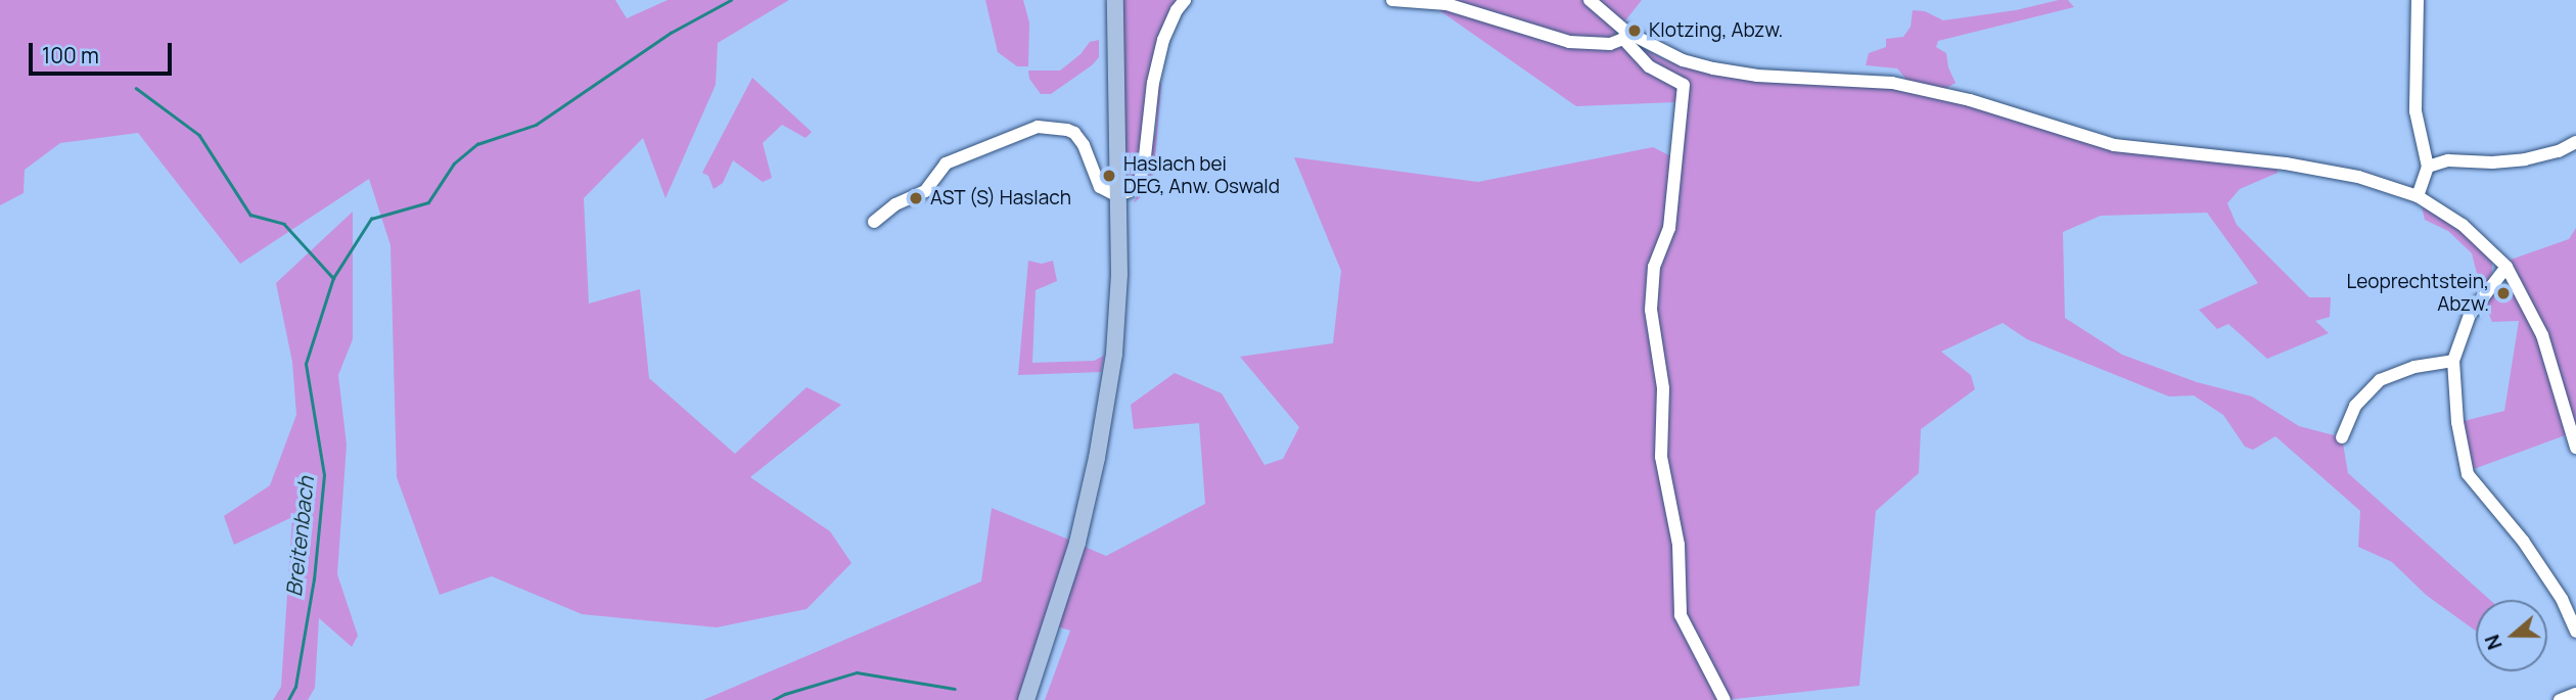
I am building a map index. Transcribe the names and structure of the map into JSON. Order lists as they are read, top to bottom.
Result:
{
  "water": ["Breitenbach"],
  "places": [
    "Klotzing, Abzw.",
    "Haslach bei DEG, Anw. Oswald",
    "AST (S) Haslach",
    "Leoprechtstein, Abzw."
  ],
  "scale_bar": "100 m",
  "north": "left"
}
